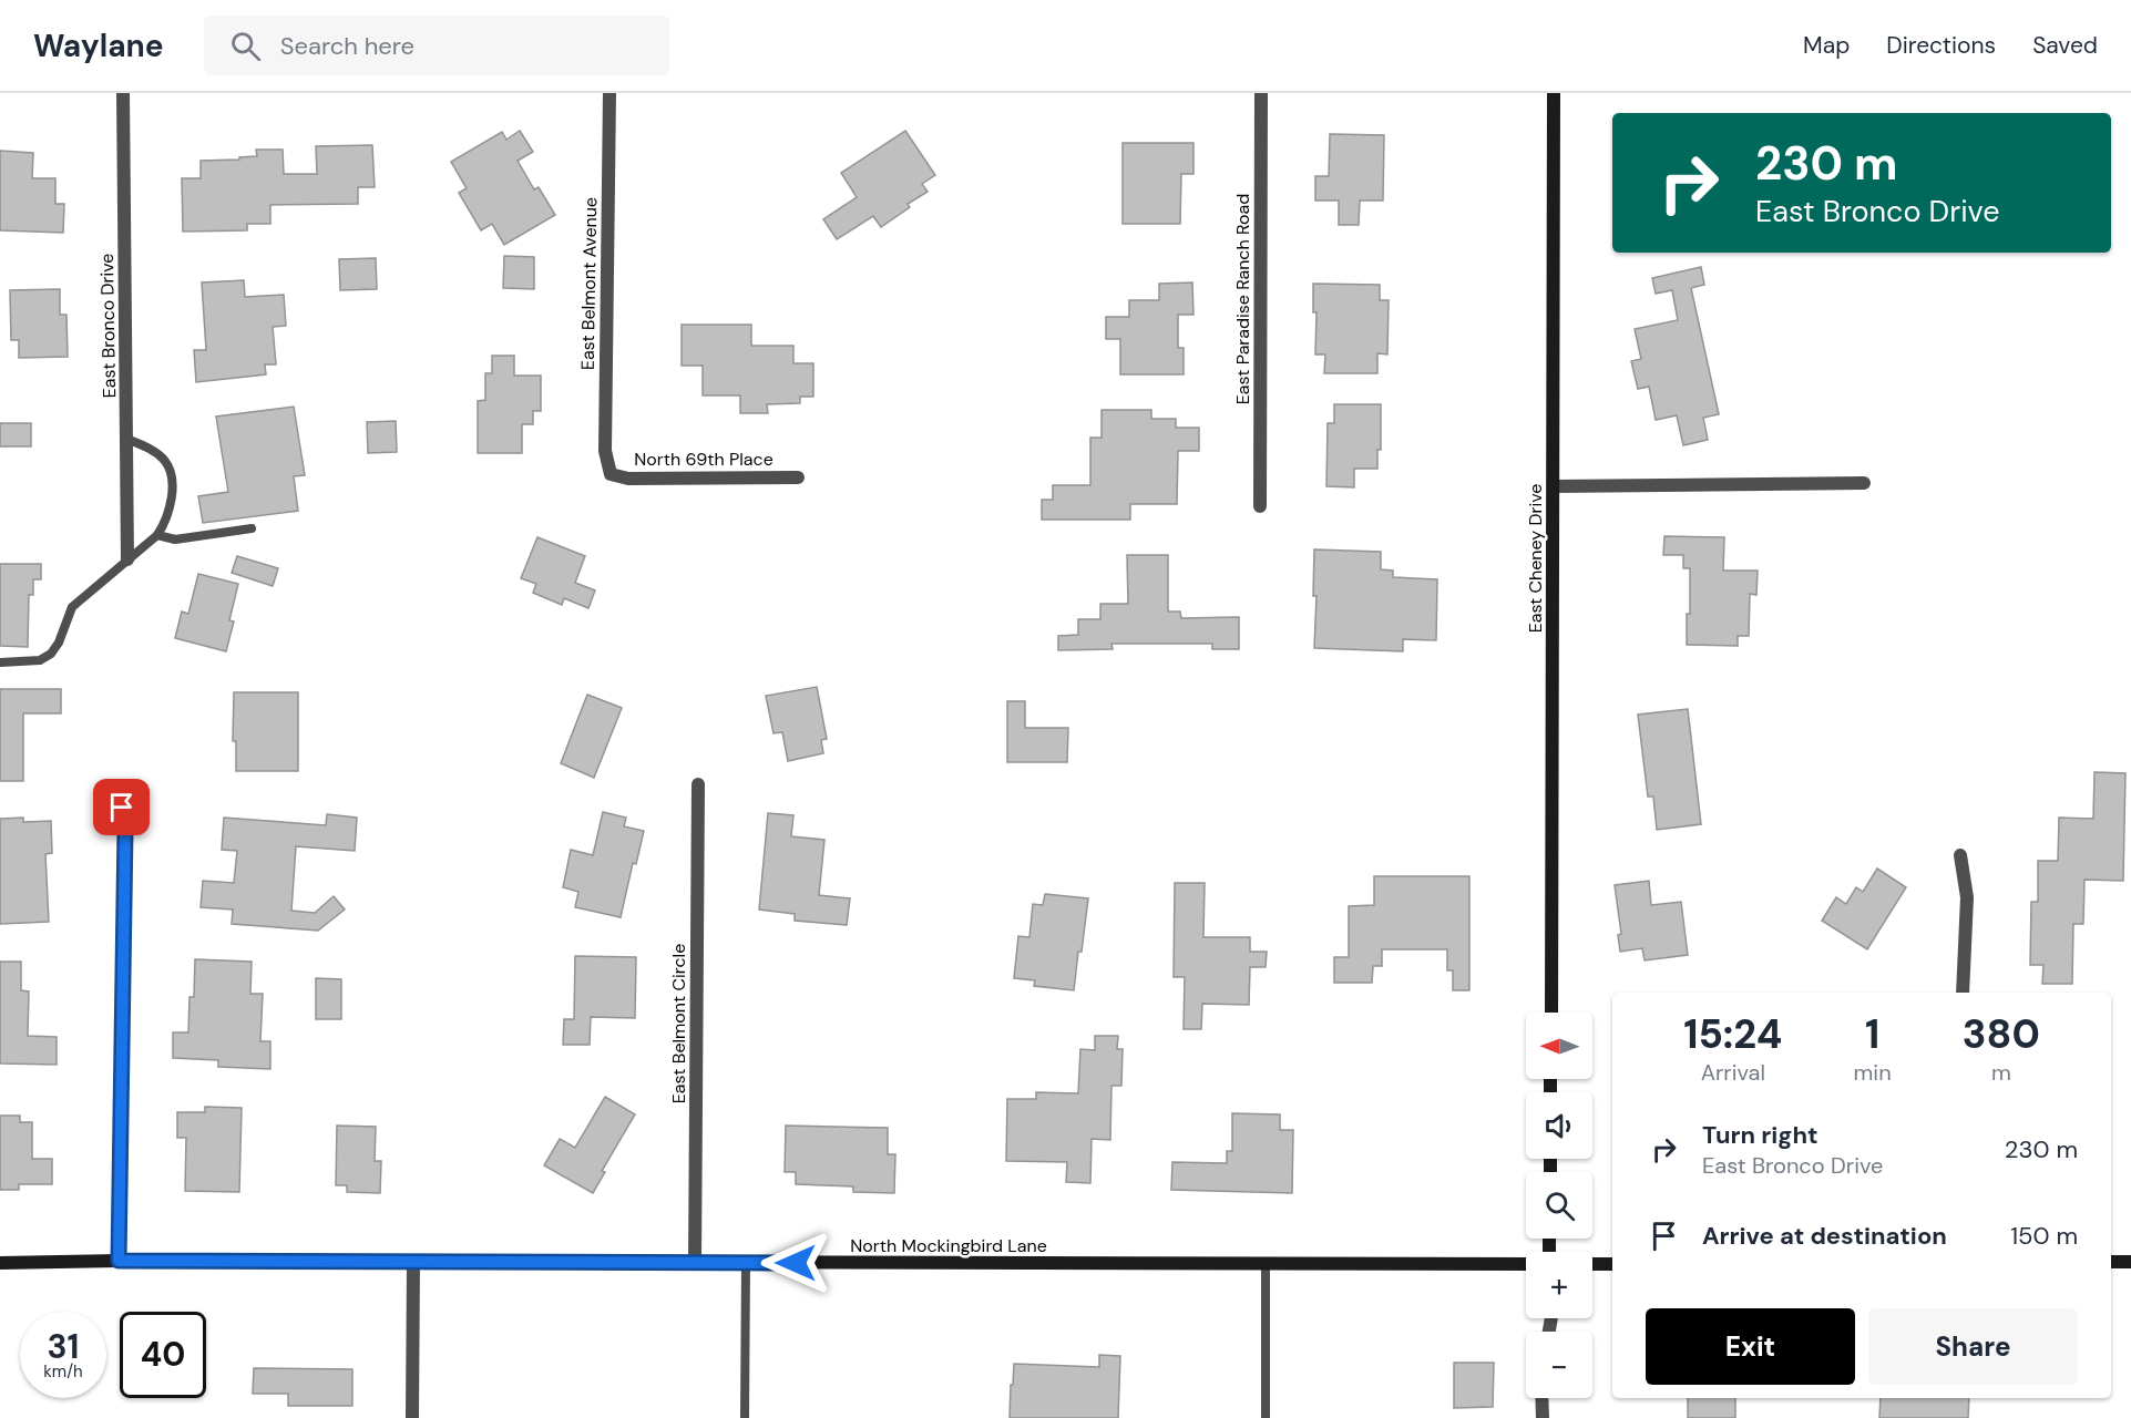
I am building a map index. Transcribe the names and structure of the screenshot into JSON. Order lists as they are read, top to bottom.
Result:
{
  "streets": {
    "street": [
      "East Belmont Avenue",
      "East Paradise Ranch Road",
      "East Bronco Drive",
      "North 69th Place",
      "East Cheney Drive",
      "East Belmont Circle",
      "North Mockingbird Lane"
    ]
  },
  "crossings": [
    ["East Belmont Avenue", "North 69th Place"],
    ["East Belmont Circle", "North Mockingbird Lane"]
  ],
  "north": "left",
  "page": {
    "header": "Waylane",
    "search": "Search here",
    "nav": ["Map", "Directions", "Saved"],
    "turn": ["230 m", "East Bronco Drive"],
    "eta": [
      "15:24",
      "Arrival",
      "1",
      "min",
      "380",
      "m"
    ],
    "map_buttons": ["+", "−"],
    "list": [
      {
        "name": "Turn right",
        "note": "East Bronco Drive",
        "value": "230 m"
      },
      {
        "name": "Arrive at destination",
        "value": "150 m"
      }
    ],
    "buttons": ["Exit", "Share"],
    "speed": "31 km/h",
    "limit": "40"
  }
}
